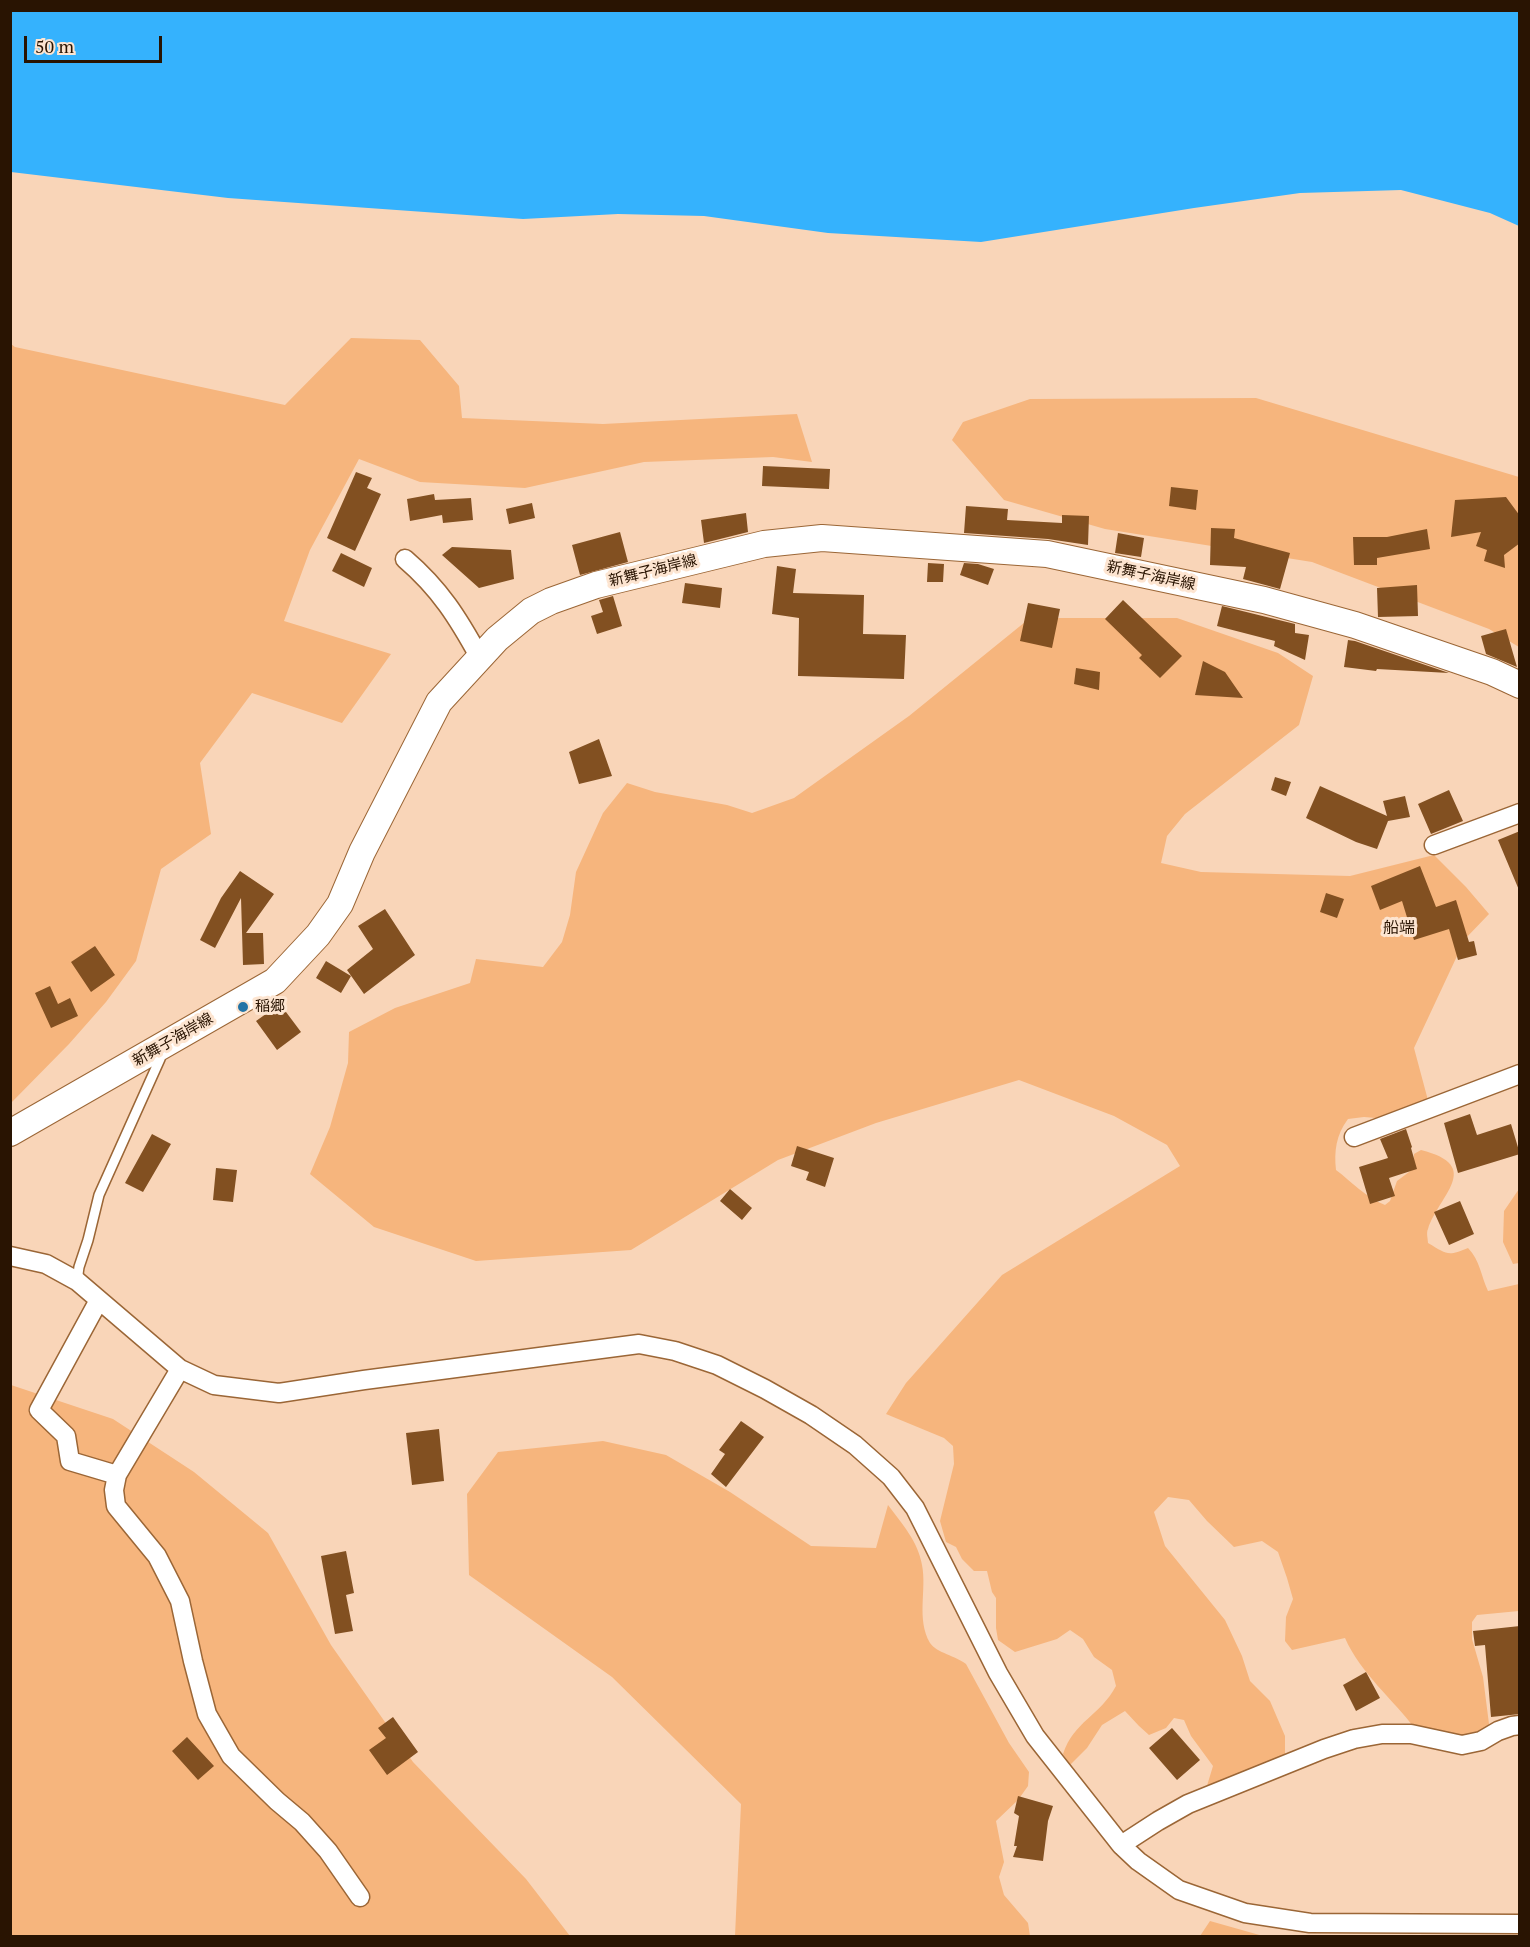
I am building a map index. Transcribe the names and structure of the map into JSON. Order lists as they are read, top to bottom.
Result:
{
  "streets": {
    "main road": ["新舞子海岸線"]
  },
  "districts": ["船端"],
  "places": ["稲郷"],
  "scale_bar": "50 m"
}
